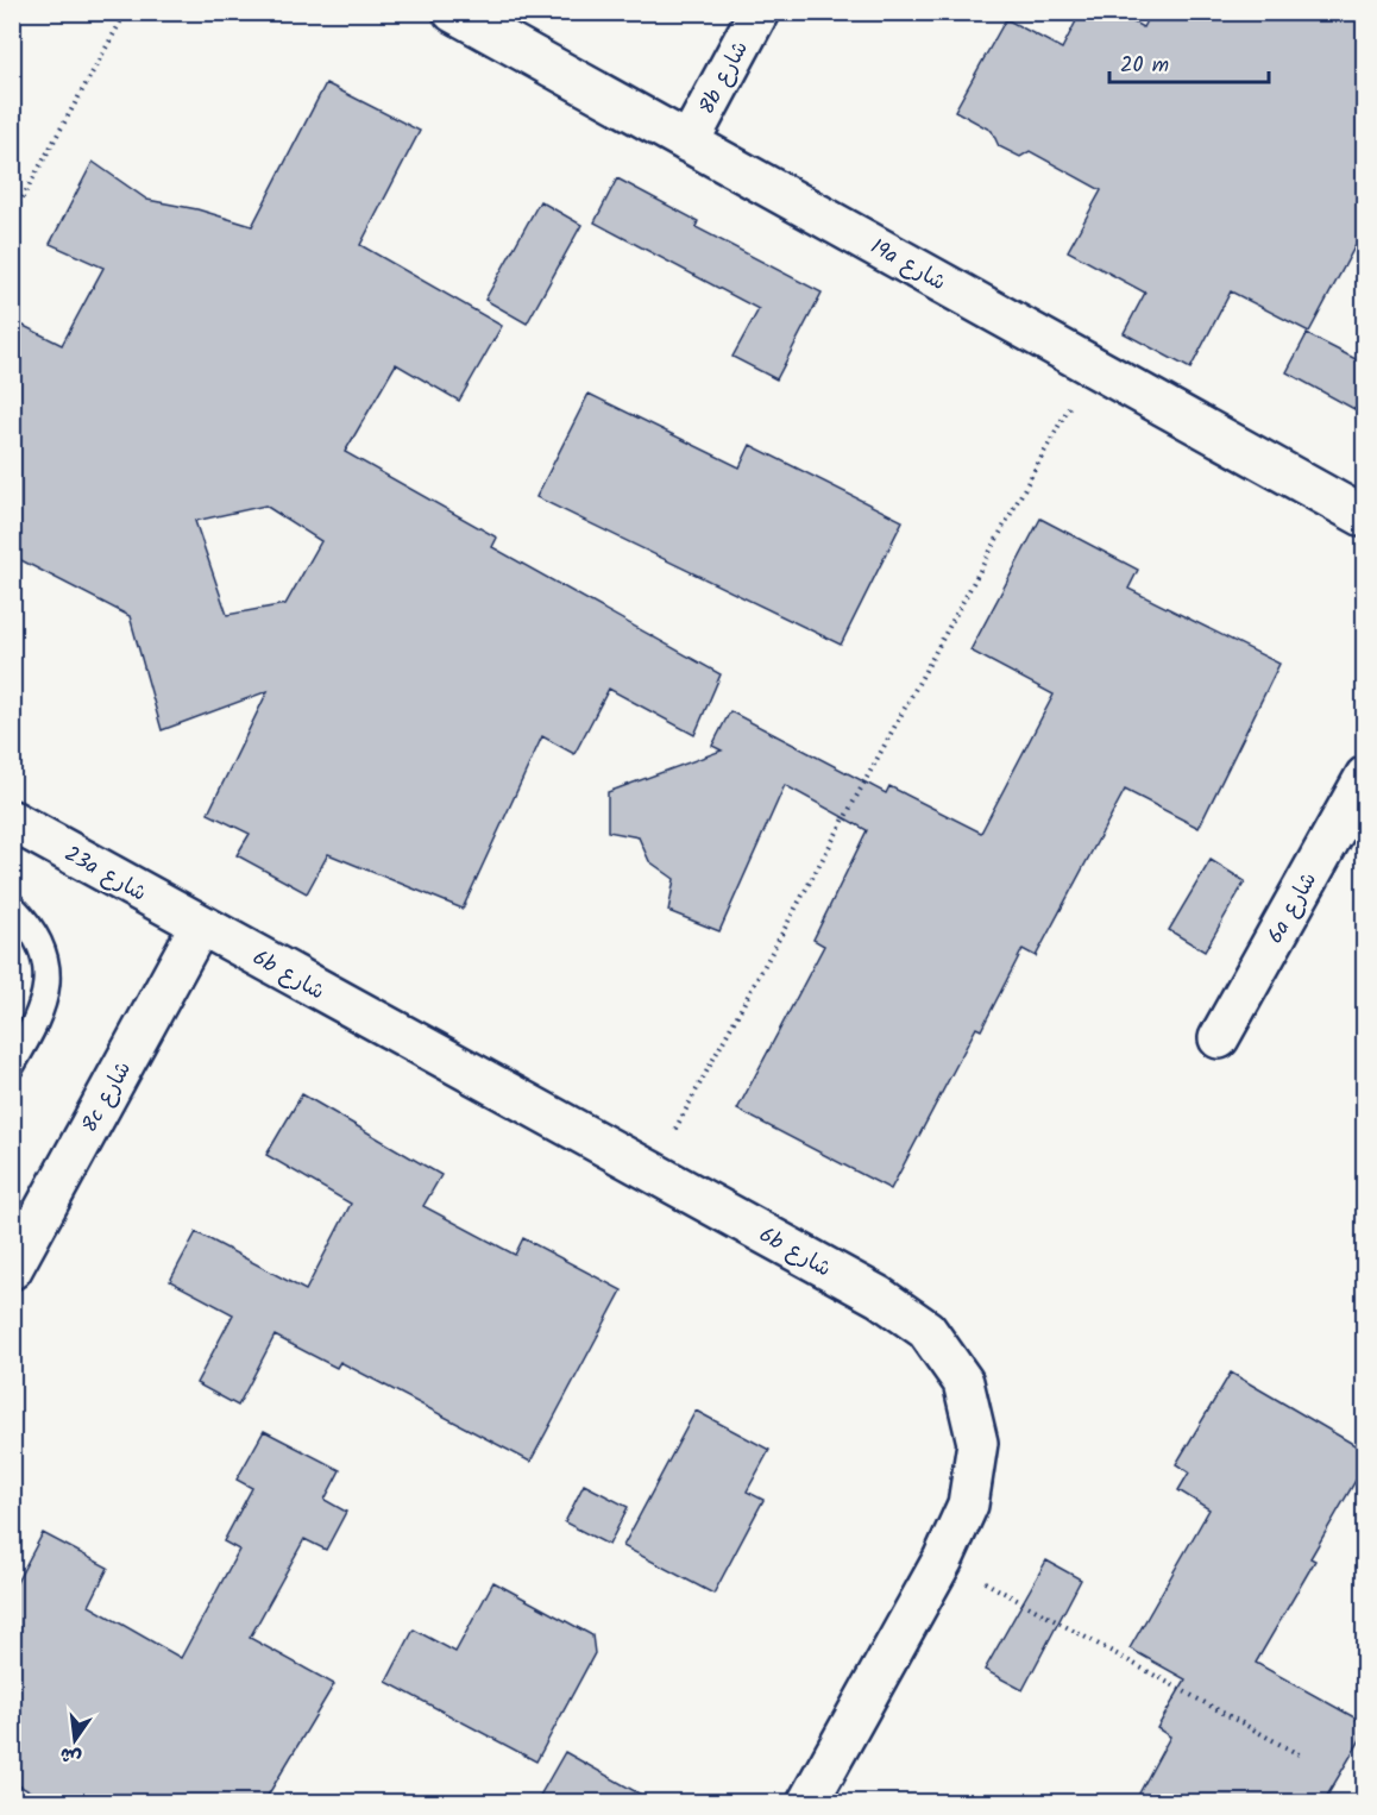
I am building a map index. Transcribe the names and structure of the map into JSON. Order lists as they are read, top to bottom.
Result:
{
  "streets": {
    "street": [
      "8b شارع",
      "19a شارع",
      "23a شارع",
      "6a شارع",
      "6b شارع",
      "8c شارع"
    ]
  },
  "crossings": [
    ["8b شارع", "19a شارع"],
    ["23a شارع", "6b شارع"],
    ["23a شارع", "8c شارع"],
    ["6b شارع", "8c شارع"]
  ],
  "scale_bar": "20 m",
  "north": "bottom"
}
